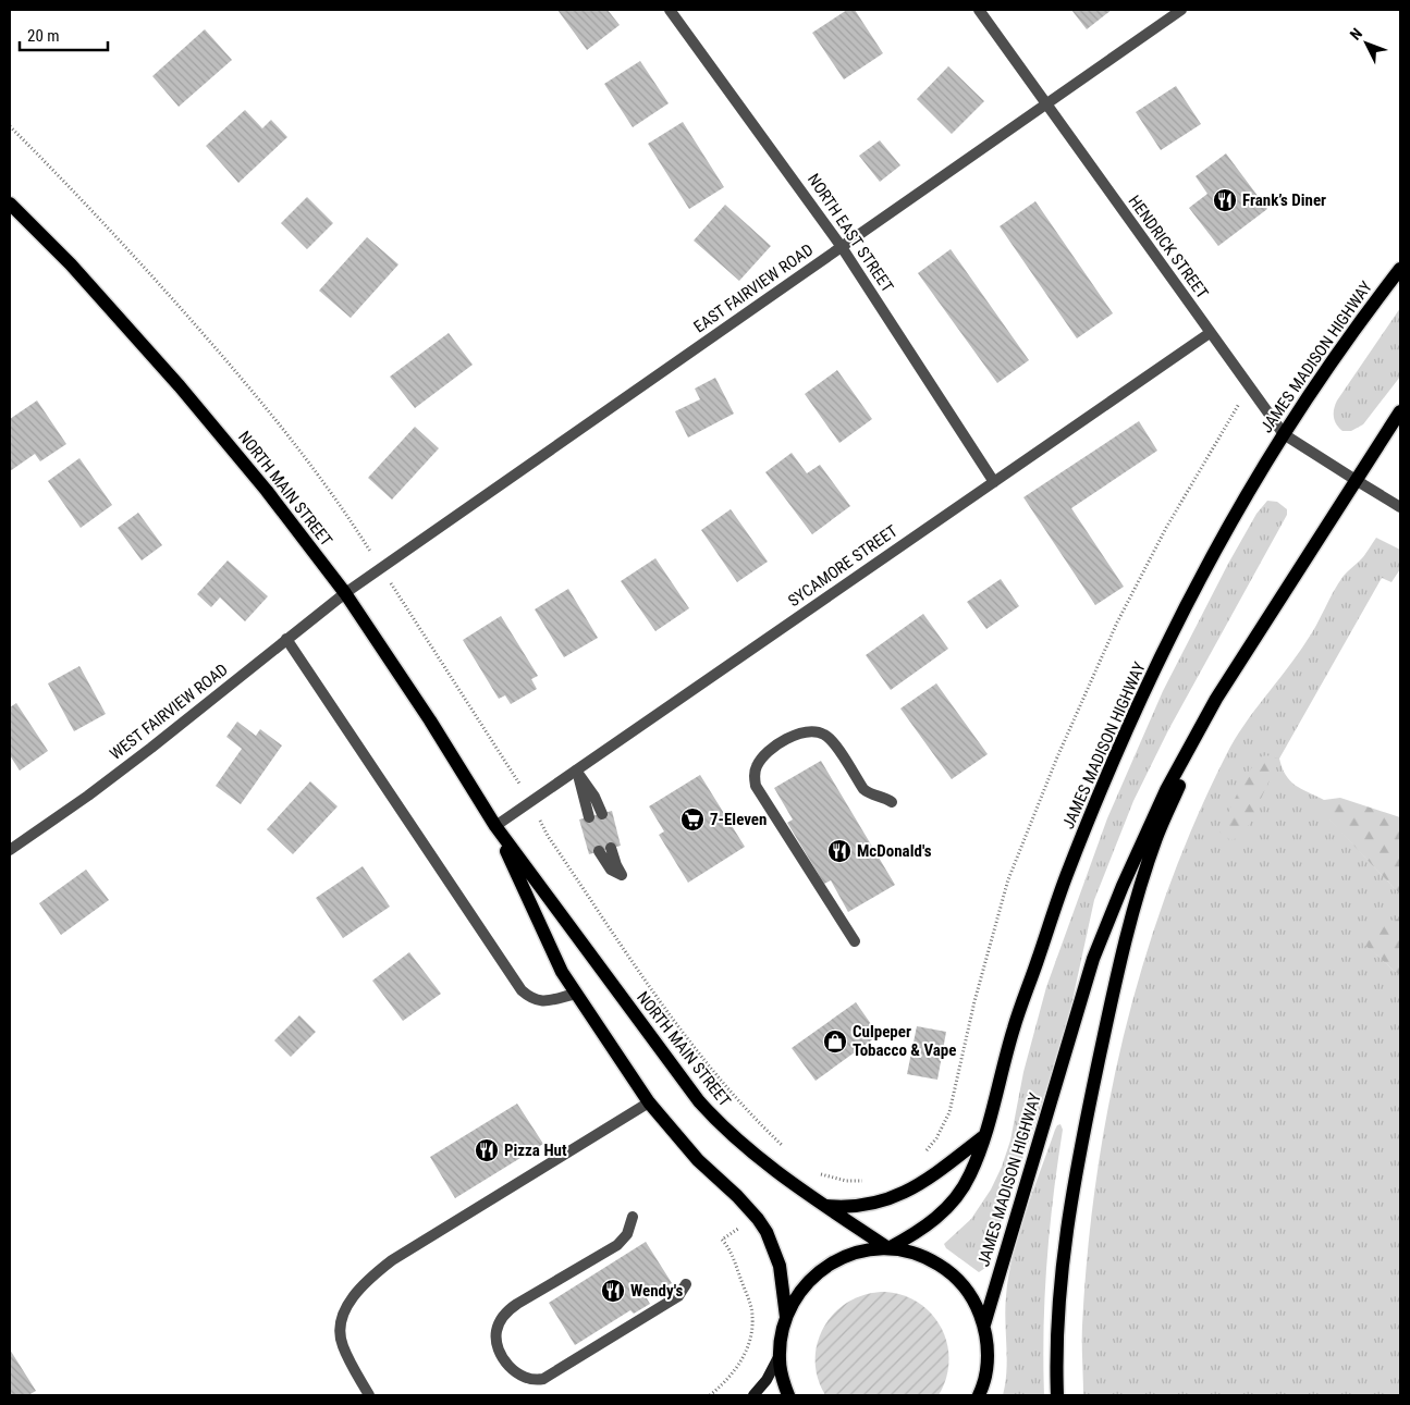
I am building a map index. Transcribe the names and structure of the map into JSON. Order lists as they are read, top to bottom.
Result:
{
  "streets": {
    "main road": ["JAMES MADISON HIGHWAY", "NORTH MAIN STREET"],
    "street": [
      "NORTH EAST STREET",
      "HENDRICK STREET",
      "EAST FAIRVIEW ROAD",
      "SYCAMORE STREET",
      "WEST FAIRVIEW ROAD"
    ]
  },
  "crossings": [
    ["NORTH EAST STREET", "EAST FAIRVIEW ROAD"],
    ["NORTH EAST STREET", "SYCAMORE STREET"],
    ["HENDRICK STREET", "EAST FAIRVIEW ROAD"],
    ["HENDRICK STREET", "JAMES MADISON HIGHWAY"],
    ["HENDRICK STREET", "SYCAMORE STREET"],
    ["EAST FAIRVIEW ROAD", "NORTH MAIN STREET"],
    ["EAST FAIRVIEW ROAD", "WEST FAIRVIEW ROAD"],
    ["JAMES MADISON HIGHWAY", "NORTH MAIN STREET"],
    ["NORTH MAIN STREET", "SYCAMORE STREET"],
    ["NORTH MAIN STREET", "WEST FAIRVIEW ROAD"]
  ],
  "places": {
    "restaurant": [
      "Frank’s Diner",
      "McDonald's",
      "Pizza Hut",
      "Wendy's"
    ],
    "supermarket": ["7-Eleven"],
    "shop": ["Culpeper Tobacco & Vape"]
  },
  "scale_bar": "20 m",
  "north": "top left"
}
